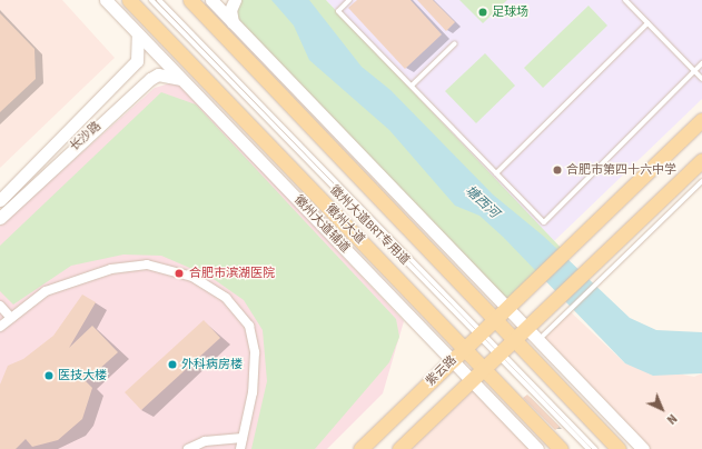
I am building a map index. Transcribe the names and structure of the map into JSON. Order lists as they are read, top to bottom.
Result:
{
  "streets": {
    "main road": ["徽州大道", "紫云路"],
    "street": ["长沙路", "徽州大道辅道"],
    "lane": ["徽州大道BRT专用道"]
  },
  "crossings": [
    ["长沙路", "徽州大道辅道"],
    ["徽州大道辅道", "紫云路"],
    ["徽州大道", "紫云路"],
    ["徽州大道BRT专用道", "紫云路"]
  ],
  "water": ["塘西河"],
  "places": [
    "足球场",
    "合肥市第四十六中学",
    "合肥市滨湖医院",
    "外科病房楼",
    "医技大楼"
  ],
  "north": "bottom right"
}
